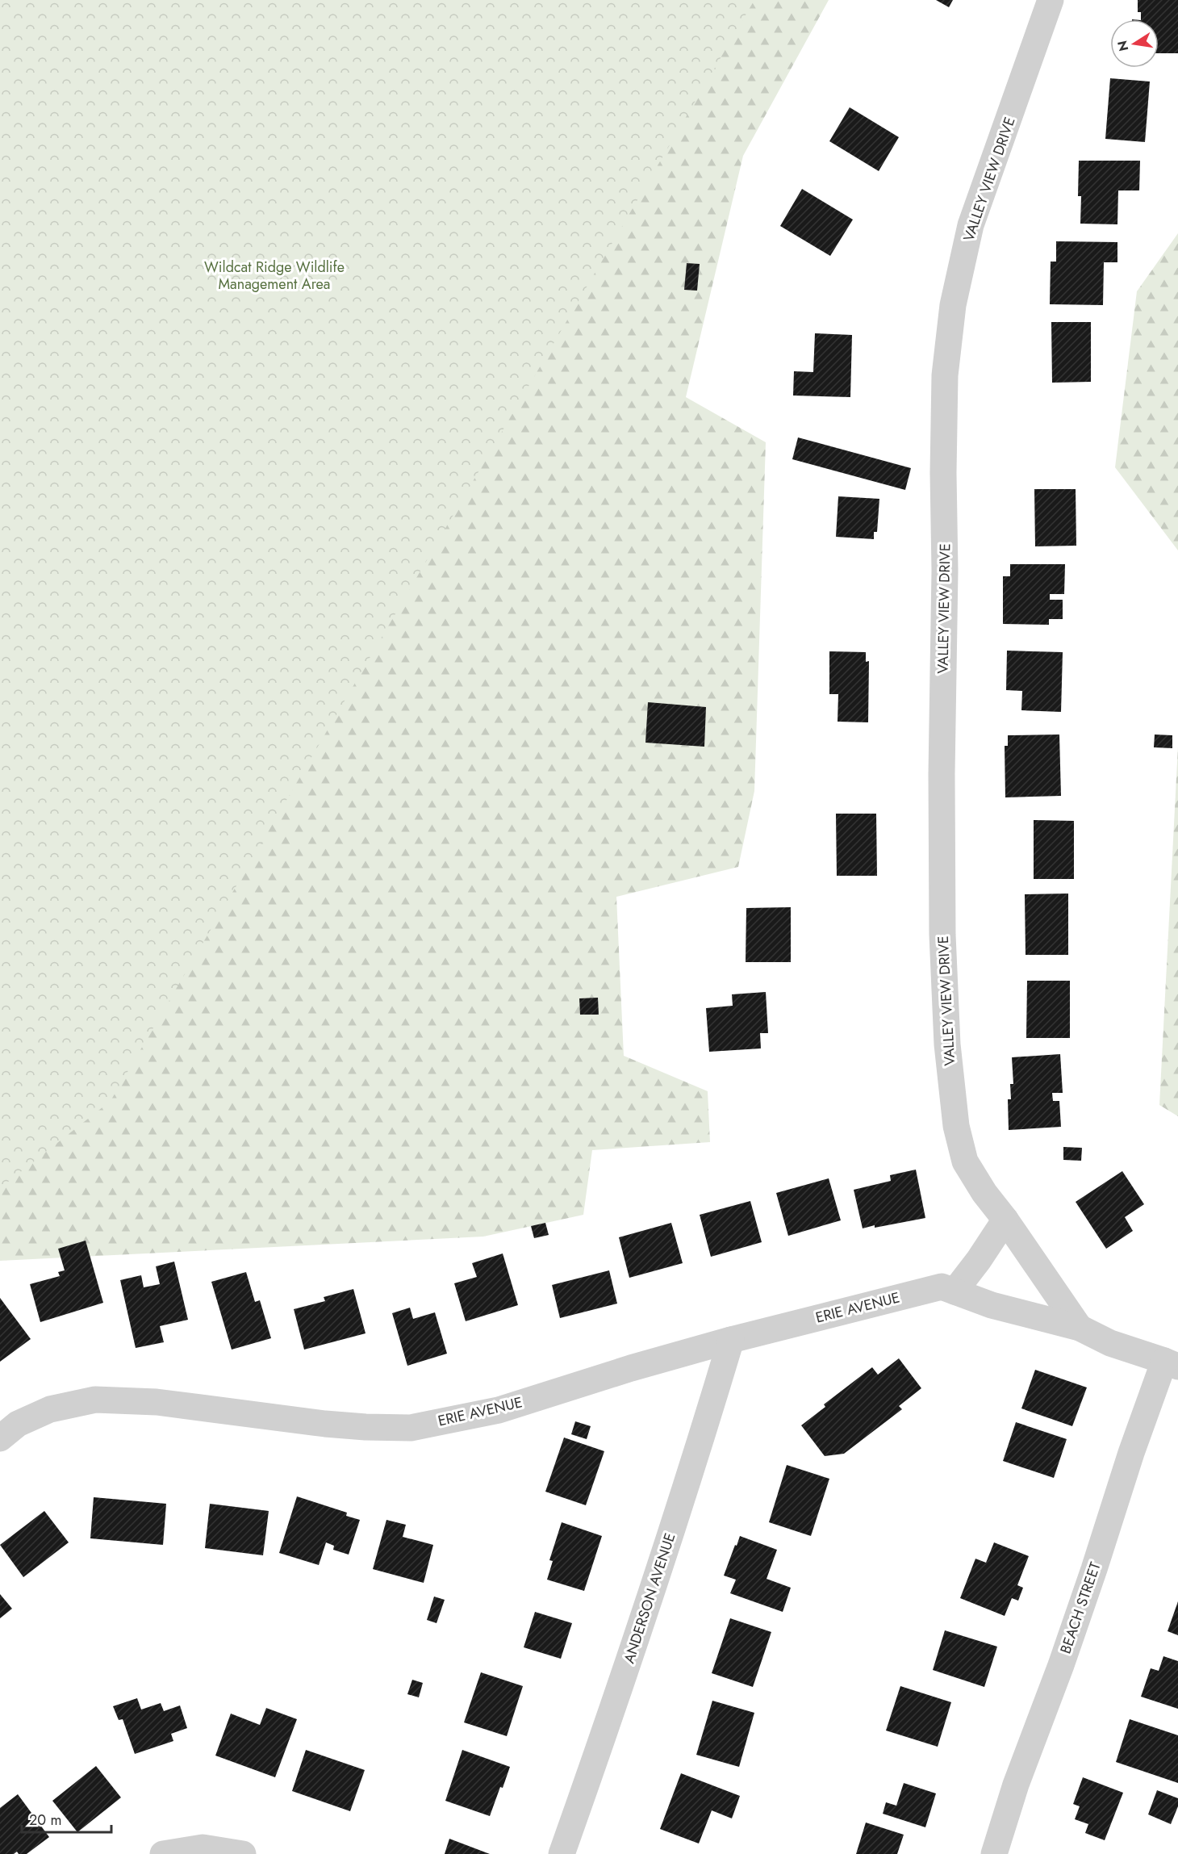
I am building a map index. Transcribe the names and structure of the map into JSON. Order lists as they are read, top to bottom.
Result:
{
  "streets": {
    "street": [
      "VALLEY VIEW DRIVE",
      "ERIE AVENUE",
      "ANDERSON AVENUE",
      "BEACH STREET"
    ]
  },
  "crossings": [
    ["VALLEY VIEW DRIVE", "ERIE AVENUE"],
    ["ERIE AVENUE", "ANDERSON AVENUE"],
    ["ERIE AVENUE", "BEACH STREET"]
  ],
  "parks": ["Wildcat Ridge Wildlife Management Area"],
  "scale_bar": "20 m",
  "north": "left"
}
